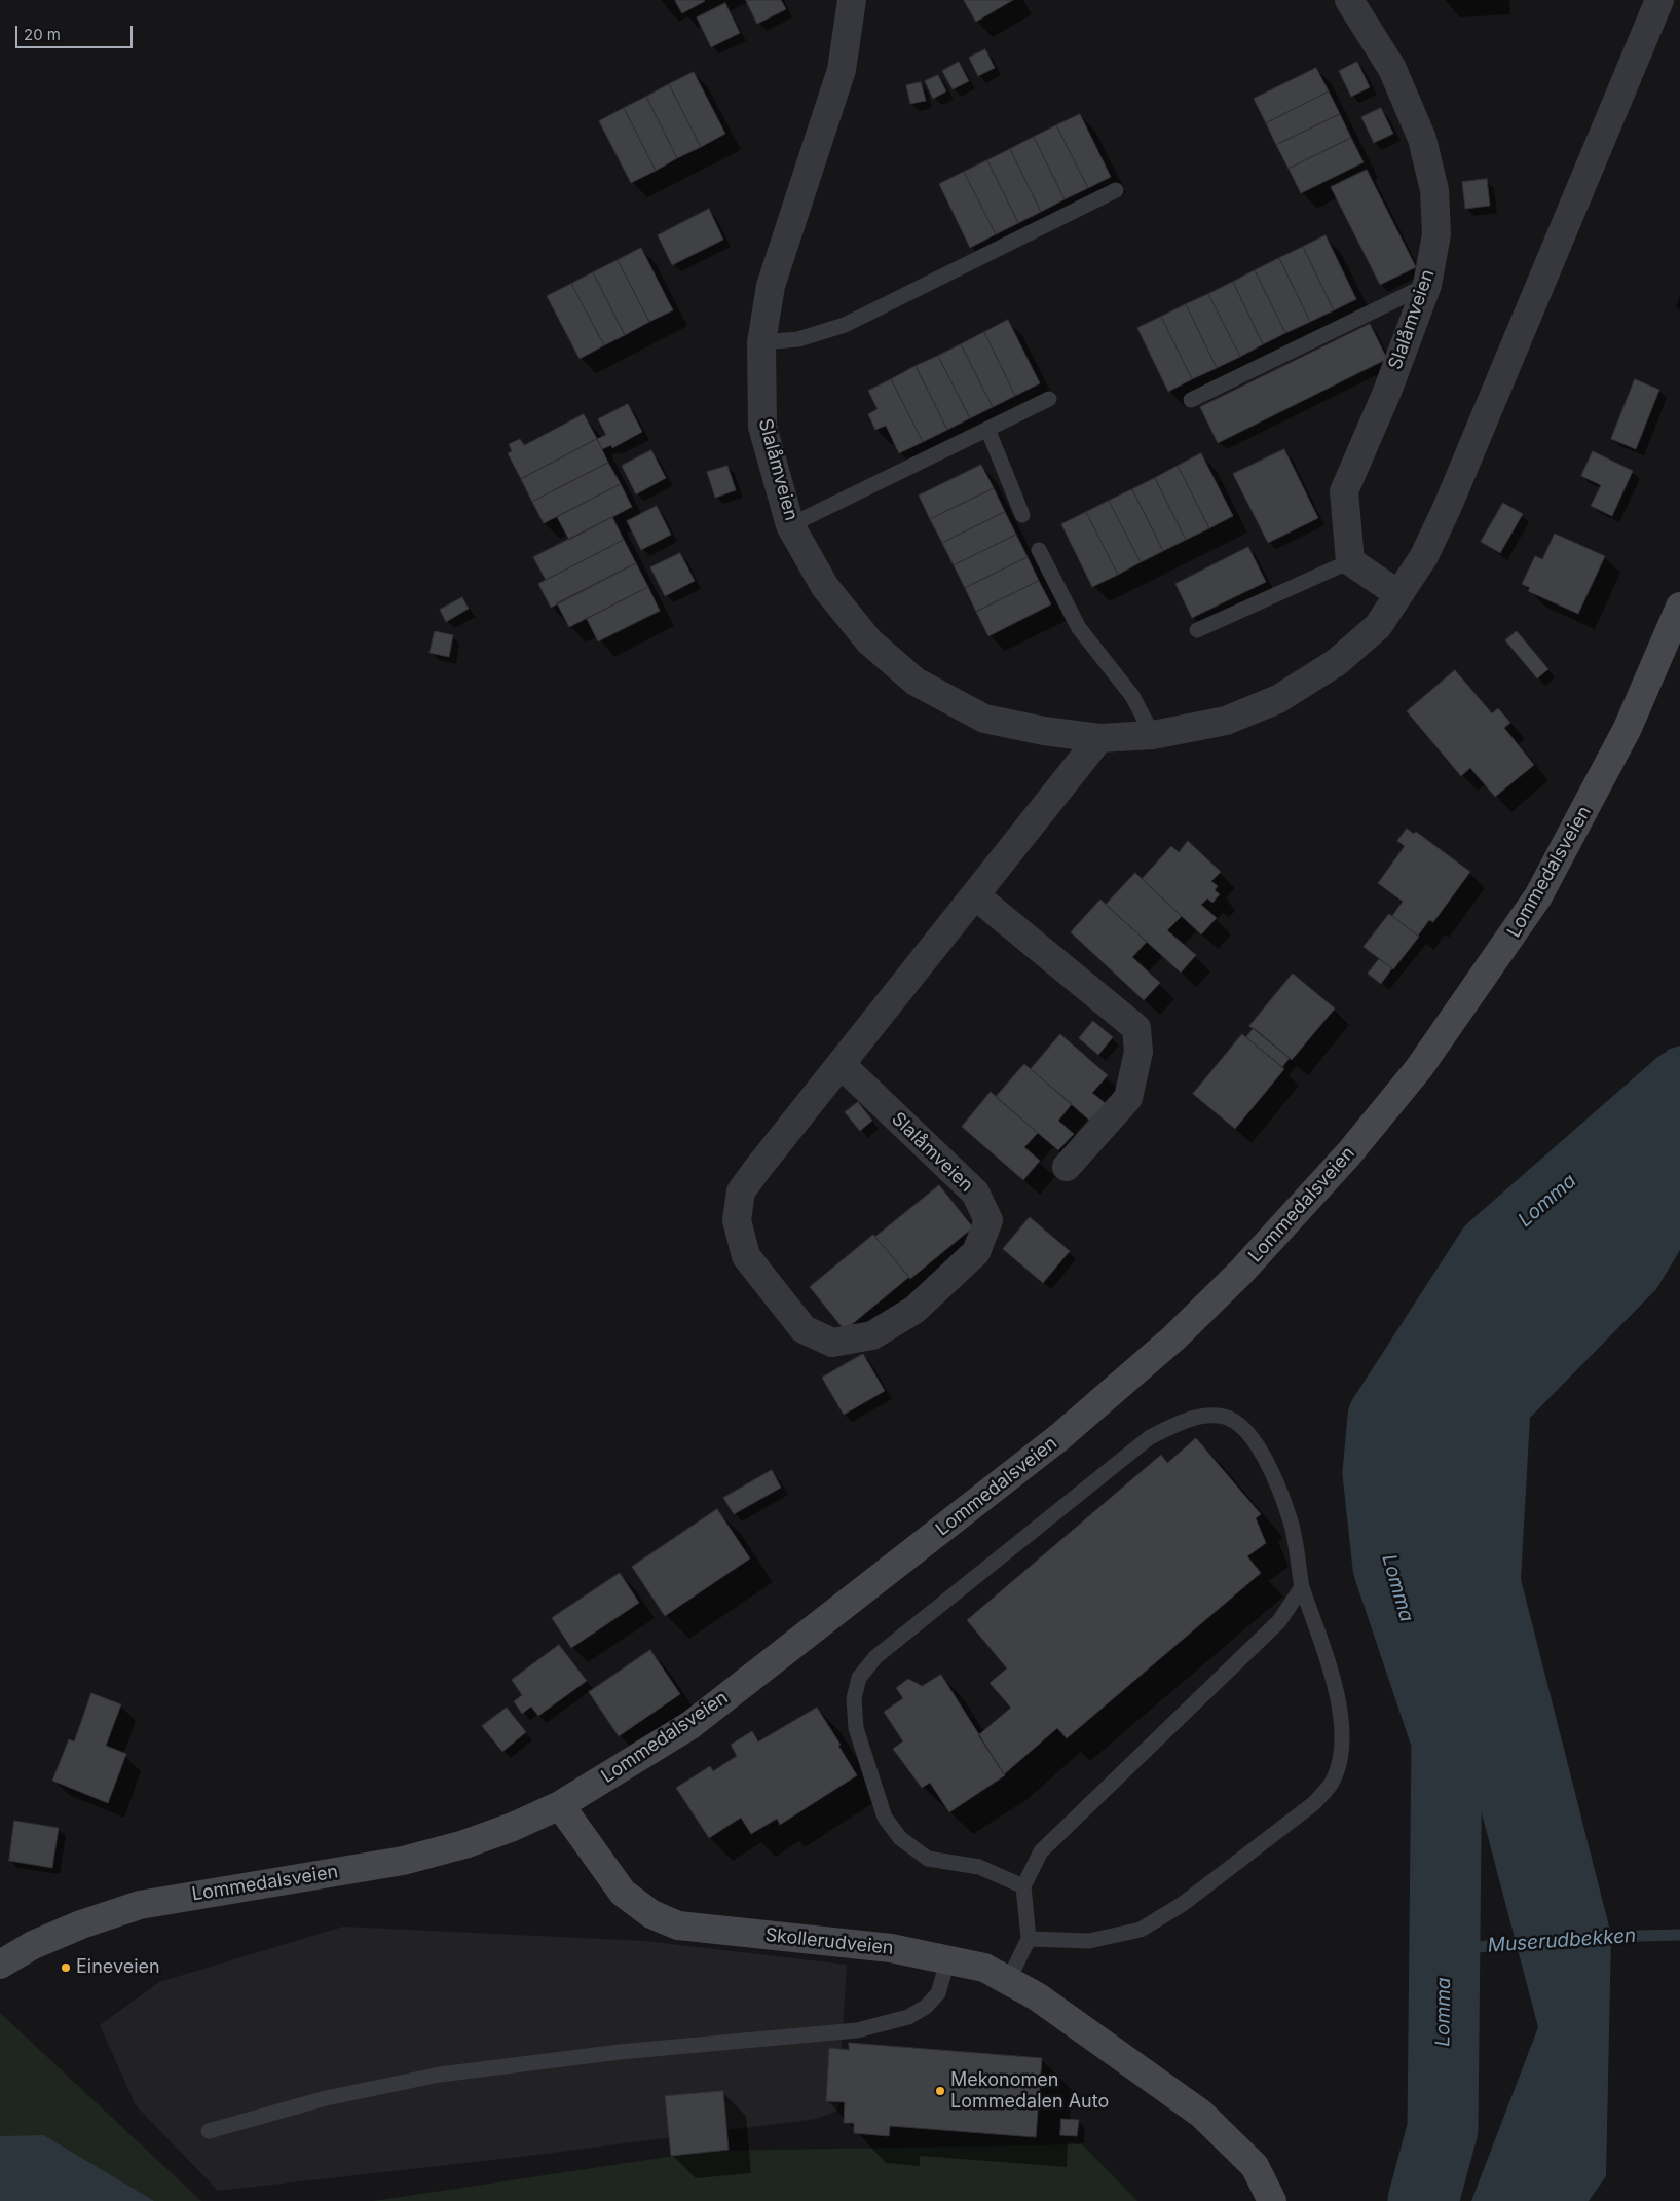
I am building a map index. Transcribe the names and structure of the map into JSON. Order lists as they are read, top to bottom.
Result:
{
  "streets": {
    "main road": ["Lommedalsveien", "Skollerudveien"],
    "street": ["Slalåmveien"]
  },
  "crossings": [
    ["Lommedalsveien", "Skollerudveien"]
  ],
  "water": ["Lomma", "Muserudbekken"],
  "places": ["Eineveien", "Mekonomen Lommedalen Auto"],
  "scale_bar": "20 m"
}
